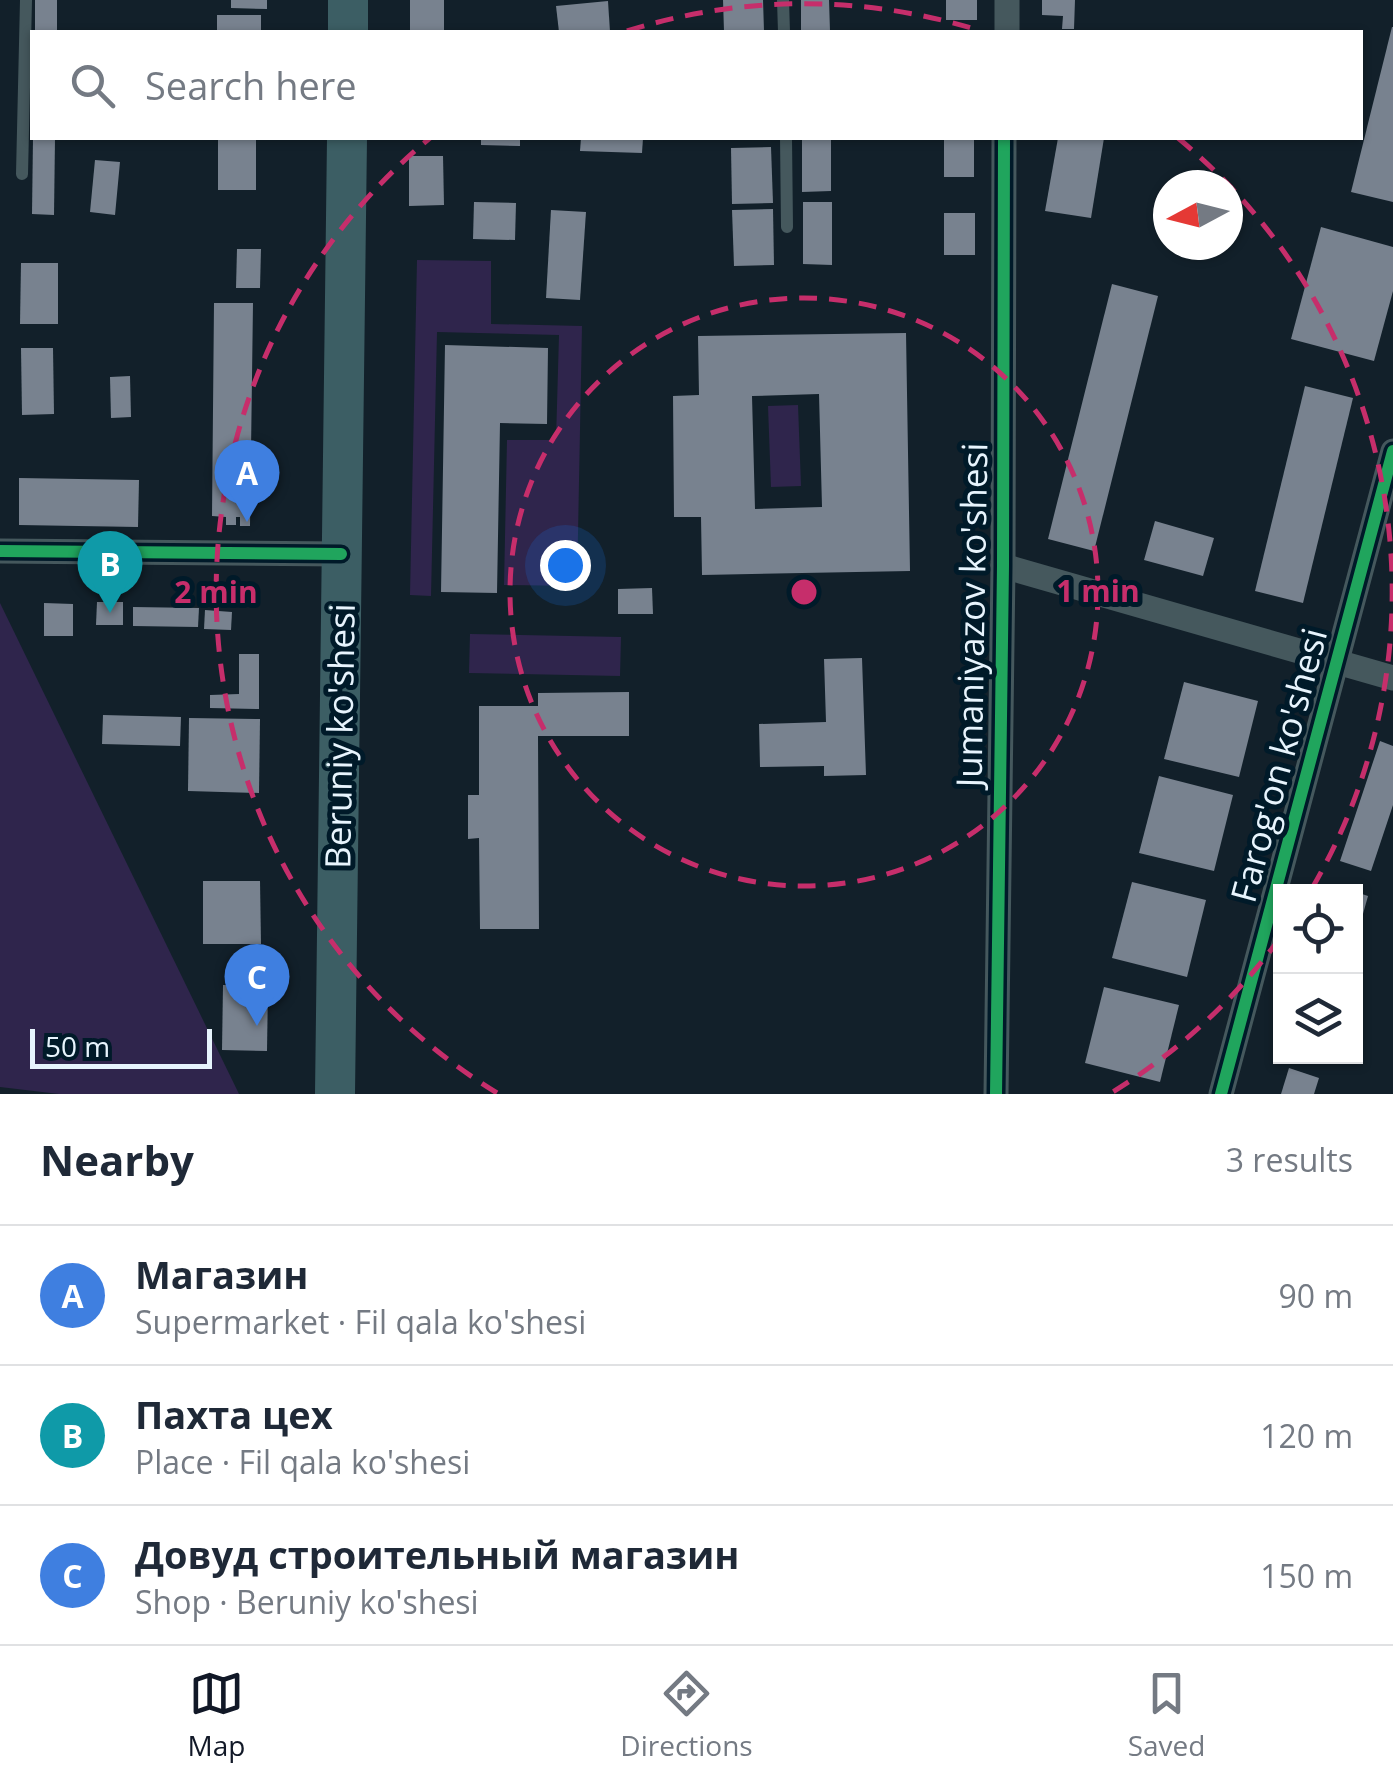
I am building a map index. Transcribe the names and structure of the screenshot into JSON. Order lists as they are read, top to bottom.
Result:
{
  "streets": {
    "main road": ["Beruniy ko'shesi"],
    "street": ["Jumaniyazov ko'shesi", "Farog'on ko'shesi"]
  },
  "scale_bar": "50 m",
  "north": "left",
  "page": {
    "search": "Search here",
    "pins": ["A", "B", "C"],
    "scale": "50 m",
    "heading": ["Nearby", "3 results"],
    "list": [
      {
        "mark": "A",
        "name": "Магазин",
        "note": "Supermarket · Fil qala ko'shesi",
        "value": "90 m"
      },
      {
        "mark": "B",
        "name": "Пахта цех",
        "note": "Place · Fil qala ko'shesi",
        "value": "120 m"
      },
      {
        "mark": "C",
        "name": "Довуд строительный магазин",
        "note": "Shop · Beruniy ko'shesi",
        "value": "150 m"
      }
    ],
    "nav": ["Map", "Directions", "Saved"]
  },
  "rings": ["1 min", "2 min"]
}
